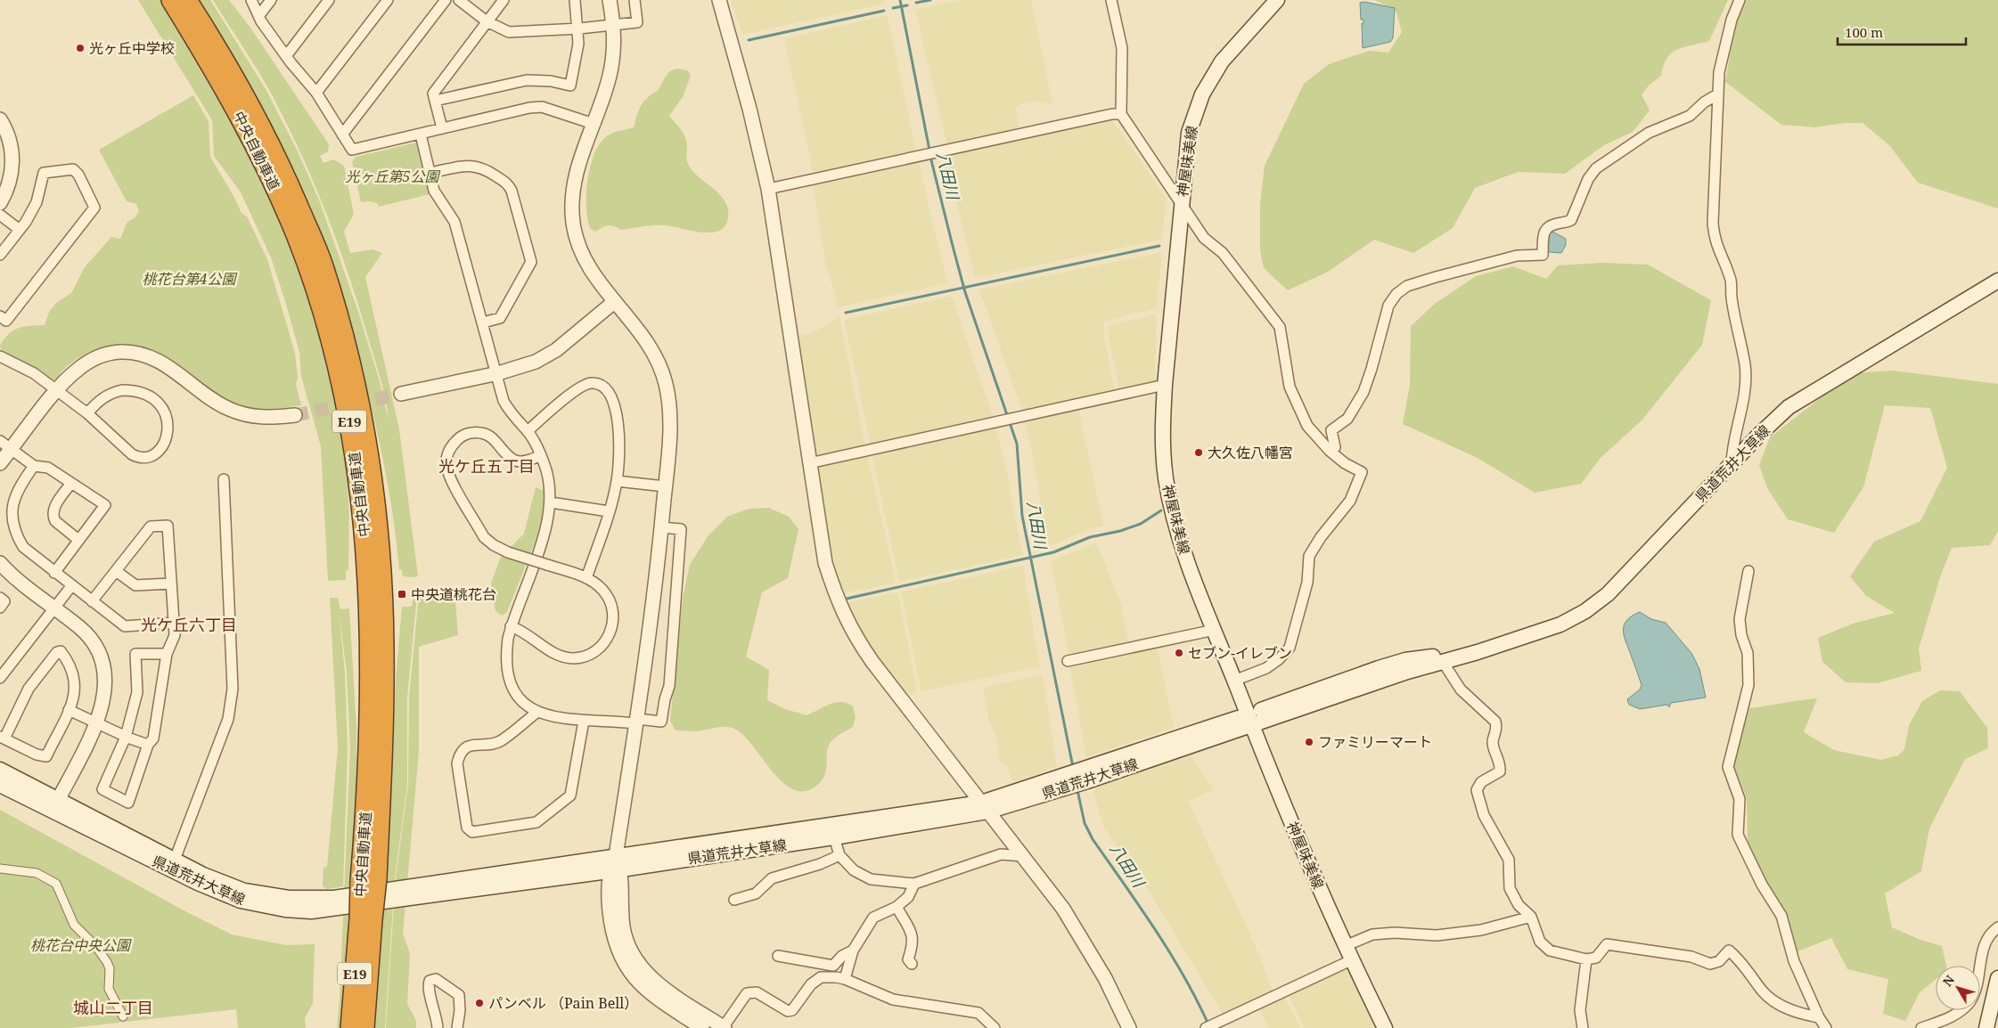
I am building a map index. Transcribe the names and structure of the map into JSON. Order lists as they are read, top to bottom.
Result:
{
  "streets": {
    "highway": ["中央自動車道", "E19"],
    "main road": ["神屋味美線", "県道荒井大草線"]
  },
  "crossings": [
    ["神屋味美線", "県道荒井大草線"]
  ],
  "districts": ["光ケ丘五丁目", "光ケ丘六丁目", "城山二丁目"],
  "water": ["八田川"],
  "parks": ["光ヶ丘第5公園", "桃花台第4公園", "桃花台中央公園"],
  "places": {
    "other": [
      "光ヶ丘中学校",
      "大久佐八幡宮",
      "セブン-イレブン",
      "ファミリーマート",
      "パンベル （Pain Bell）"
    ],
    "transit": ["中央道桃花台"]
  },
  "scale_bar": "100 m",
  "north": "top left"
}
